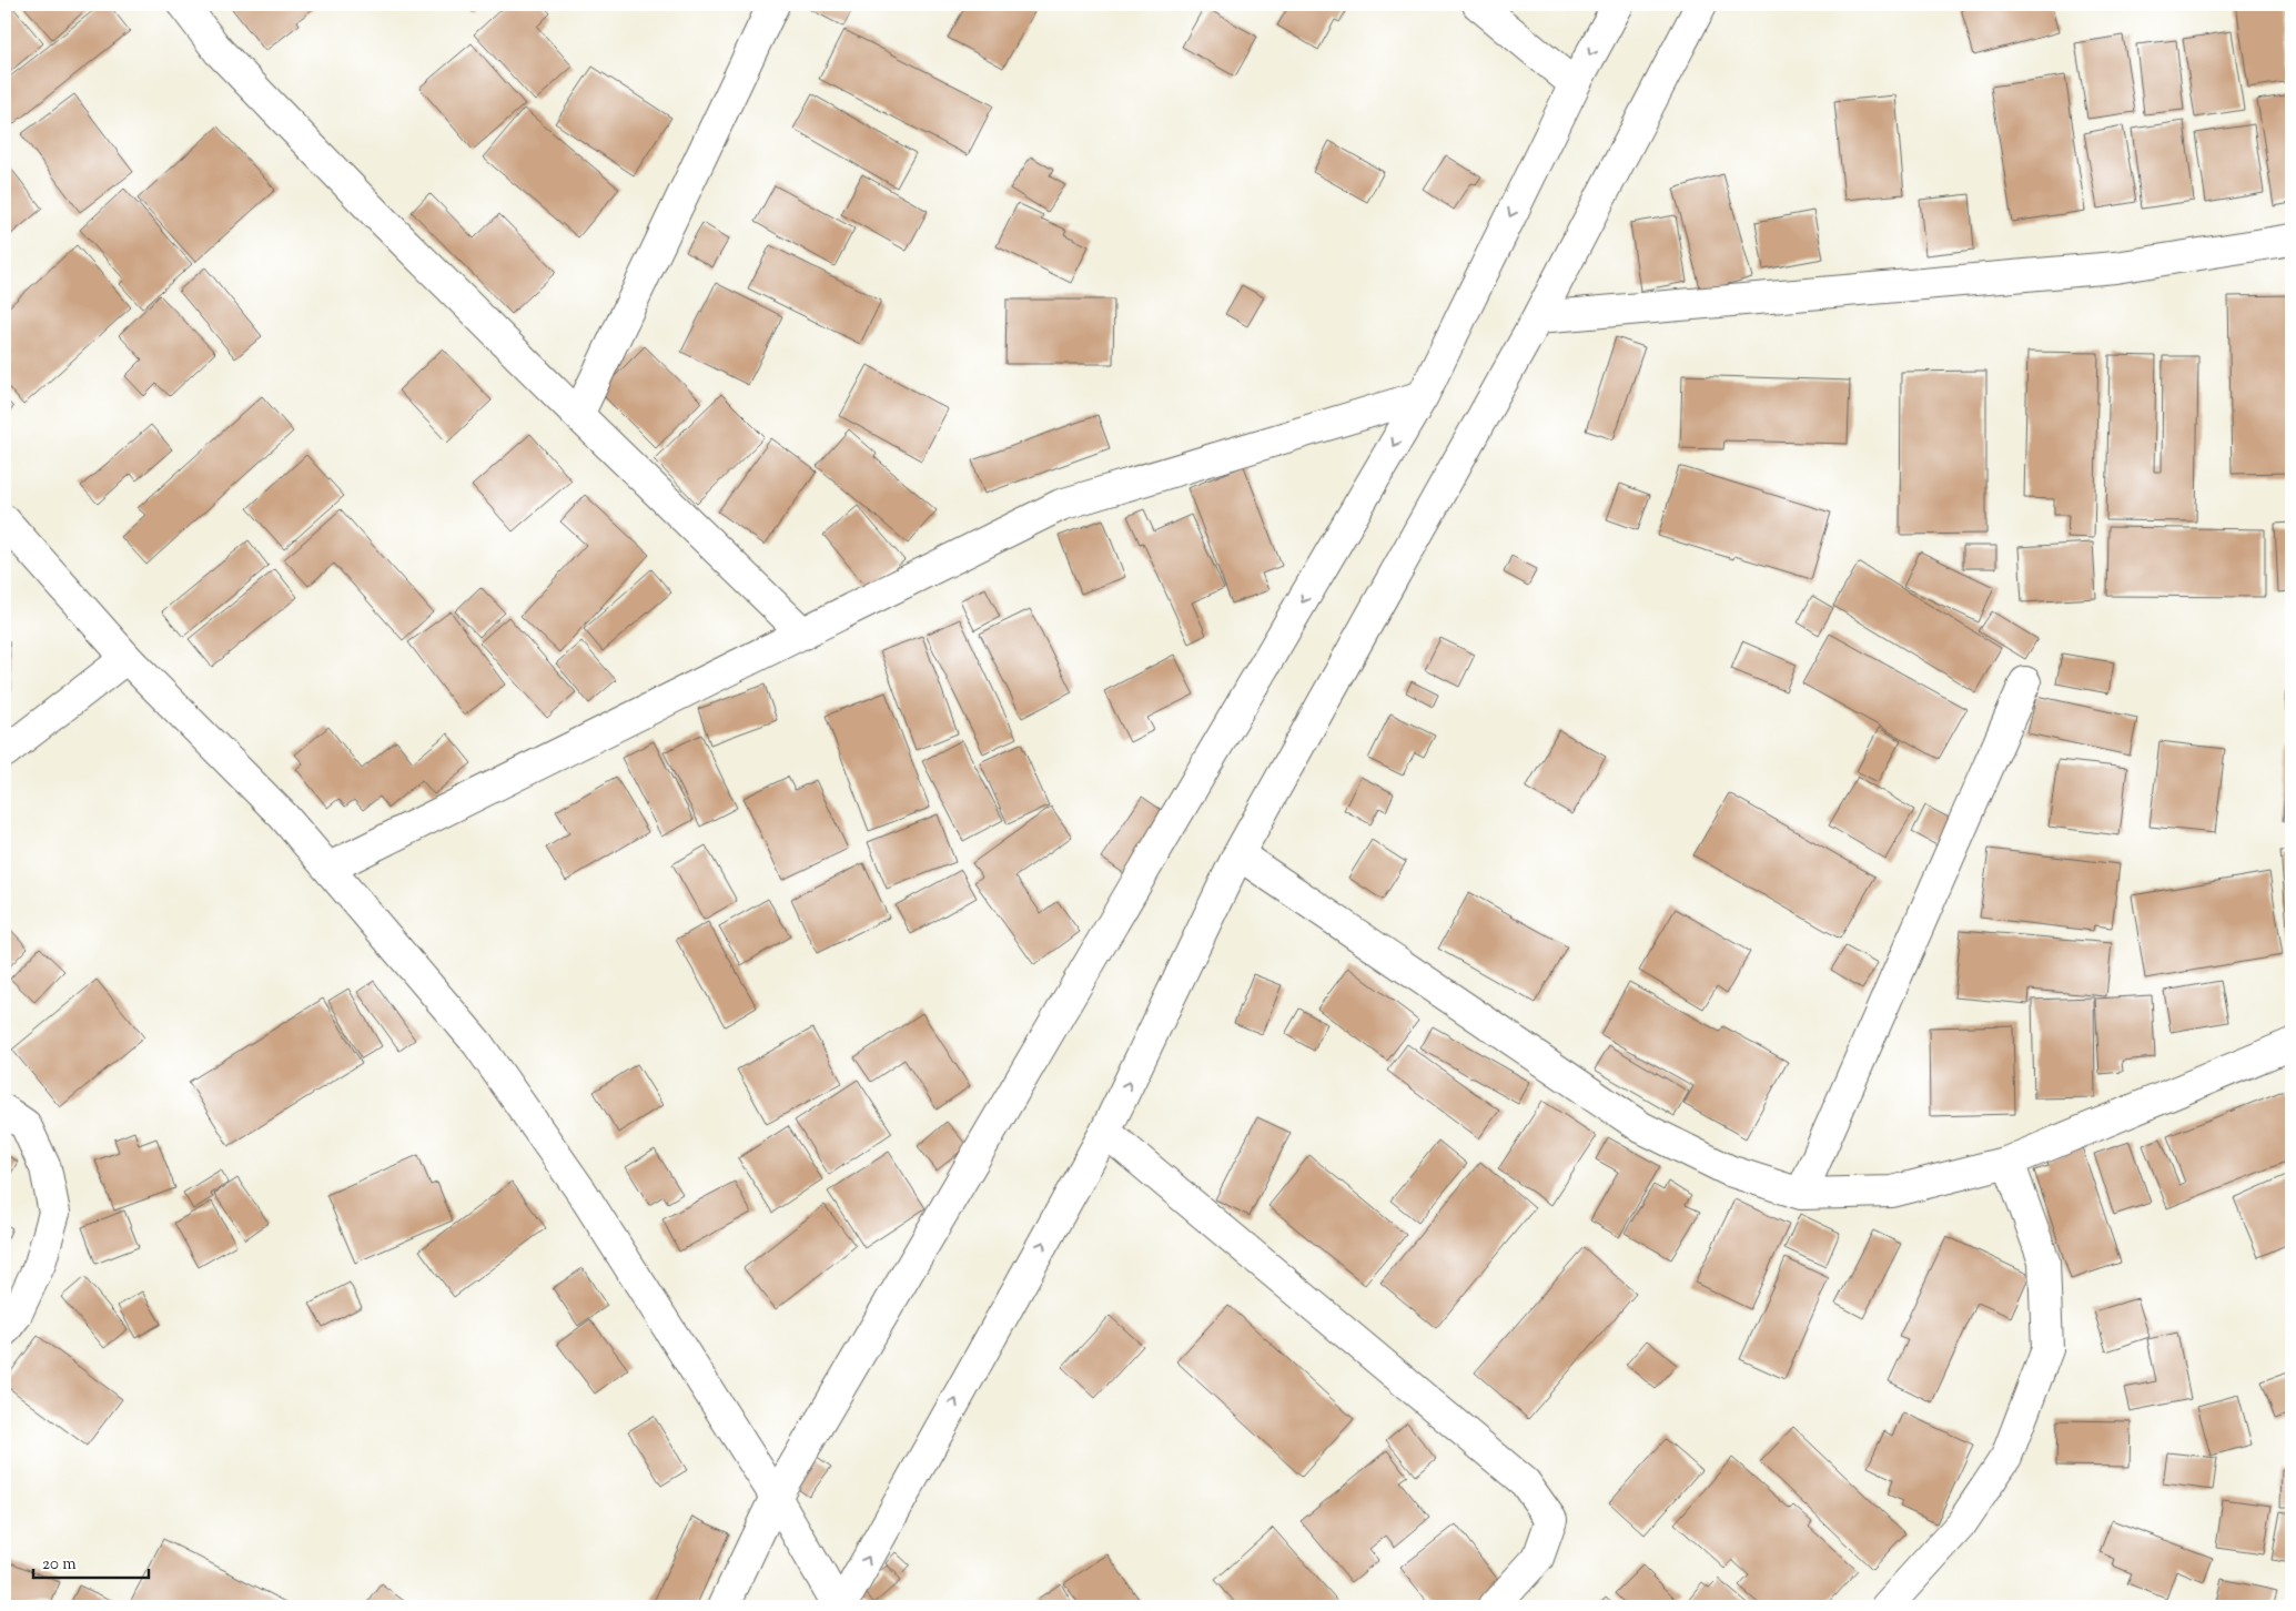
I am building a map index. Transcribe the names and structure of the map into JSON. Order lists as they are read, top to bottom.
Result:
{
  "scale_bar": "20 m"
}
